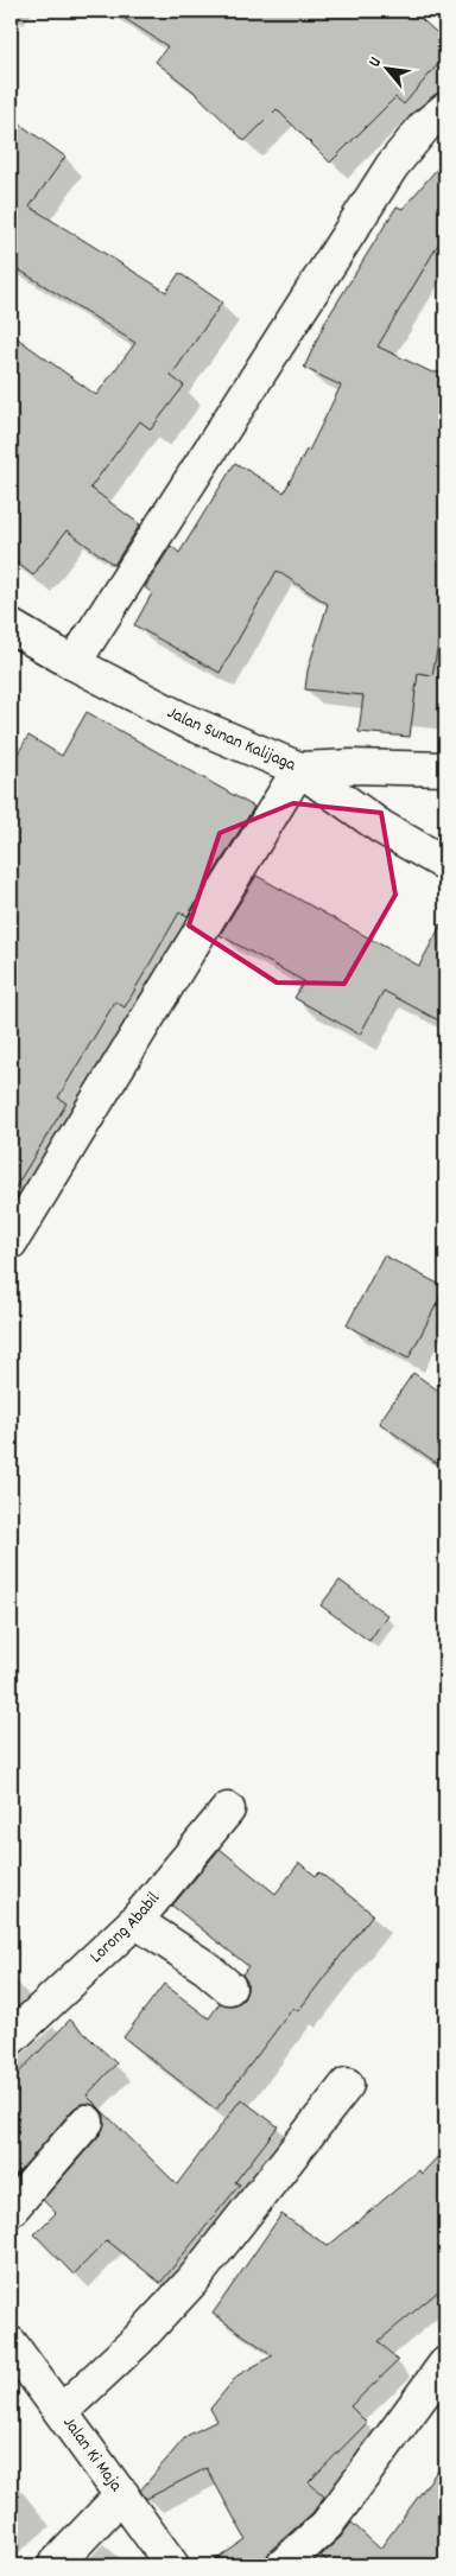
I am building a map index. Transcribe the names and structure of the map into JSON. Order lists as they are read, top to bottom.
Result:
{
  "streets": {
    "street": ["Jalan Sunan Kalijaga", "Lorong Ababil", "Jalan Ki Maja"]
  },
  "north": "top left"
}
